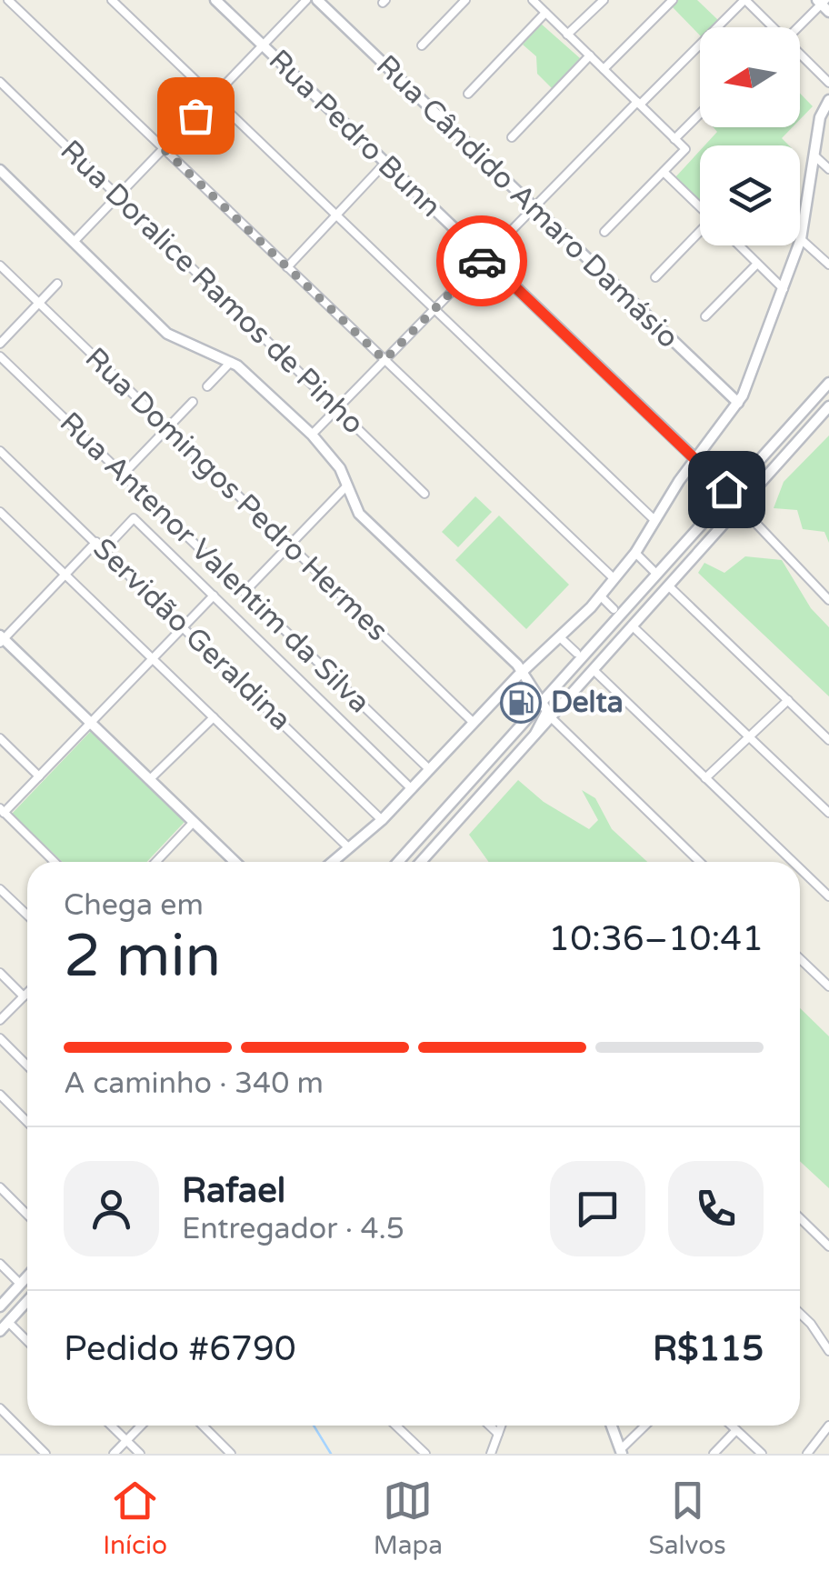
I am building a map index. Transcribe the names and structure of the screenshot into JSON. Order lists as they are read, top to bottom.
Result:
{
  "streets": {
    "main road": ["Rua Pedro Bunn", "Rua Cândido Amaro Damásio"],
    "street": [
      "Rua Doralice Ramos de Pinho",
      "Rua Domingos Pedro Hermes",
      "Rua Antenor Valentim da Silva",
      "Servidão Geraldina"
    ]
  },
  "places": {
    "fuel station": ["Delta"]
  },
  "north": "left",
  "page": {
    "heading": ["2 min", "Chega em", "10:36–10:41"],
    "panel": [
      "Rafael",
      "Entregador · 4.5",
      "Pedido #6790",
      "R$115"
    ],
    "bar": "A caminho · 340 m",
    "tabs": ["Início", "Mapa", "Salvos"]
  }
}
